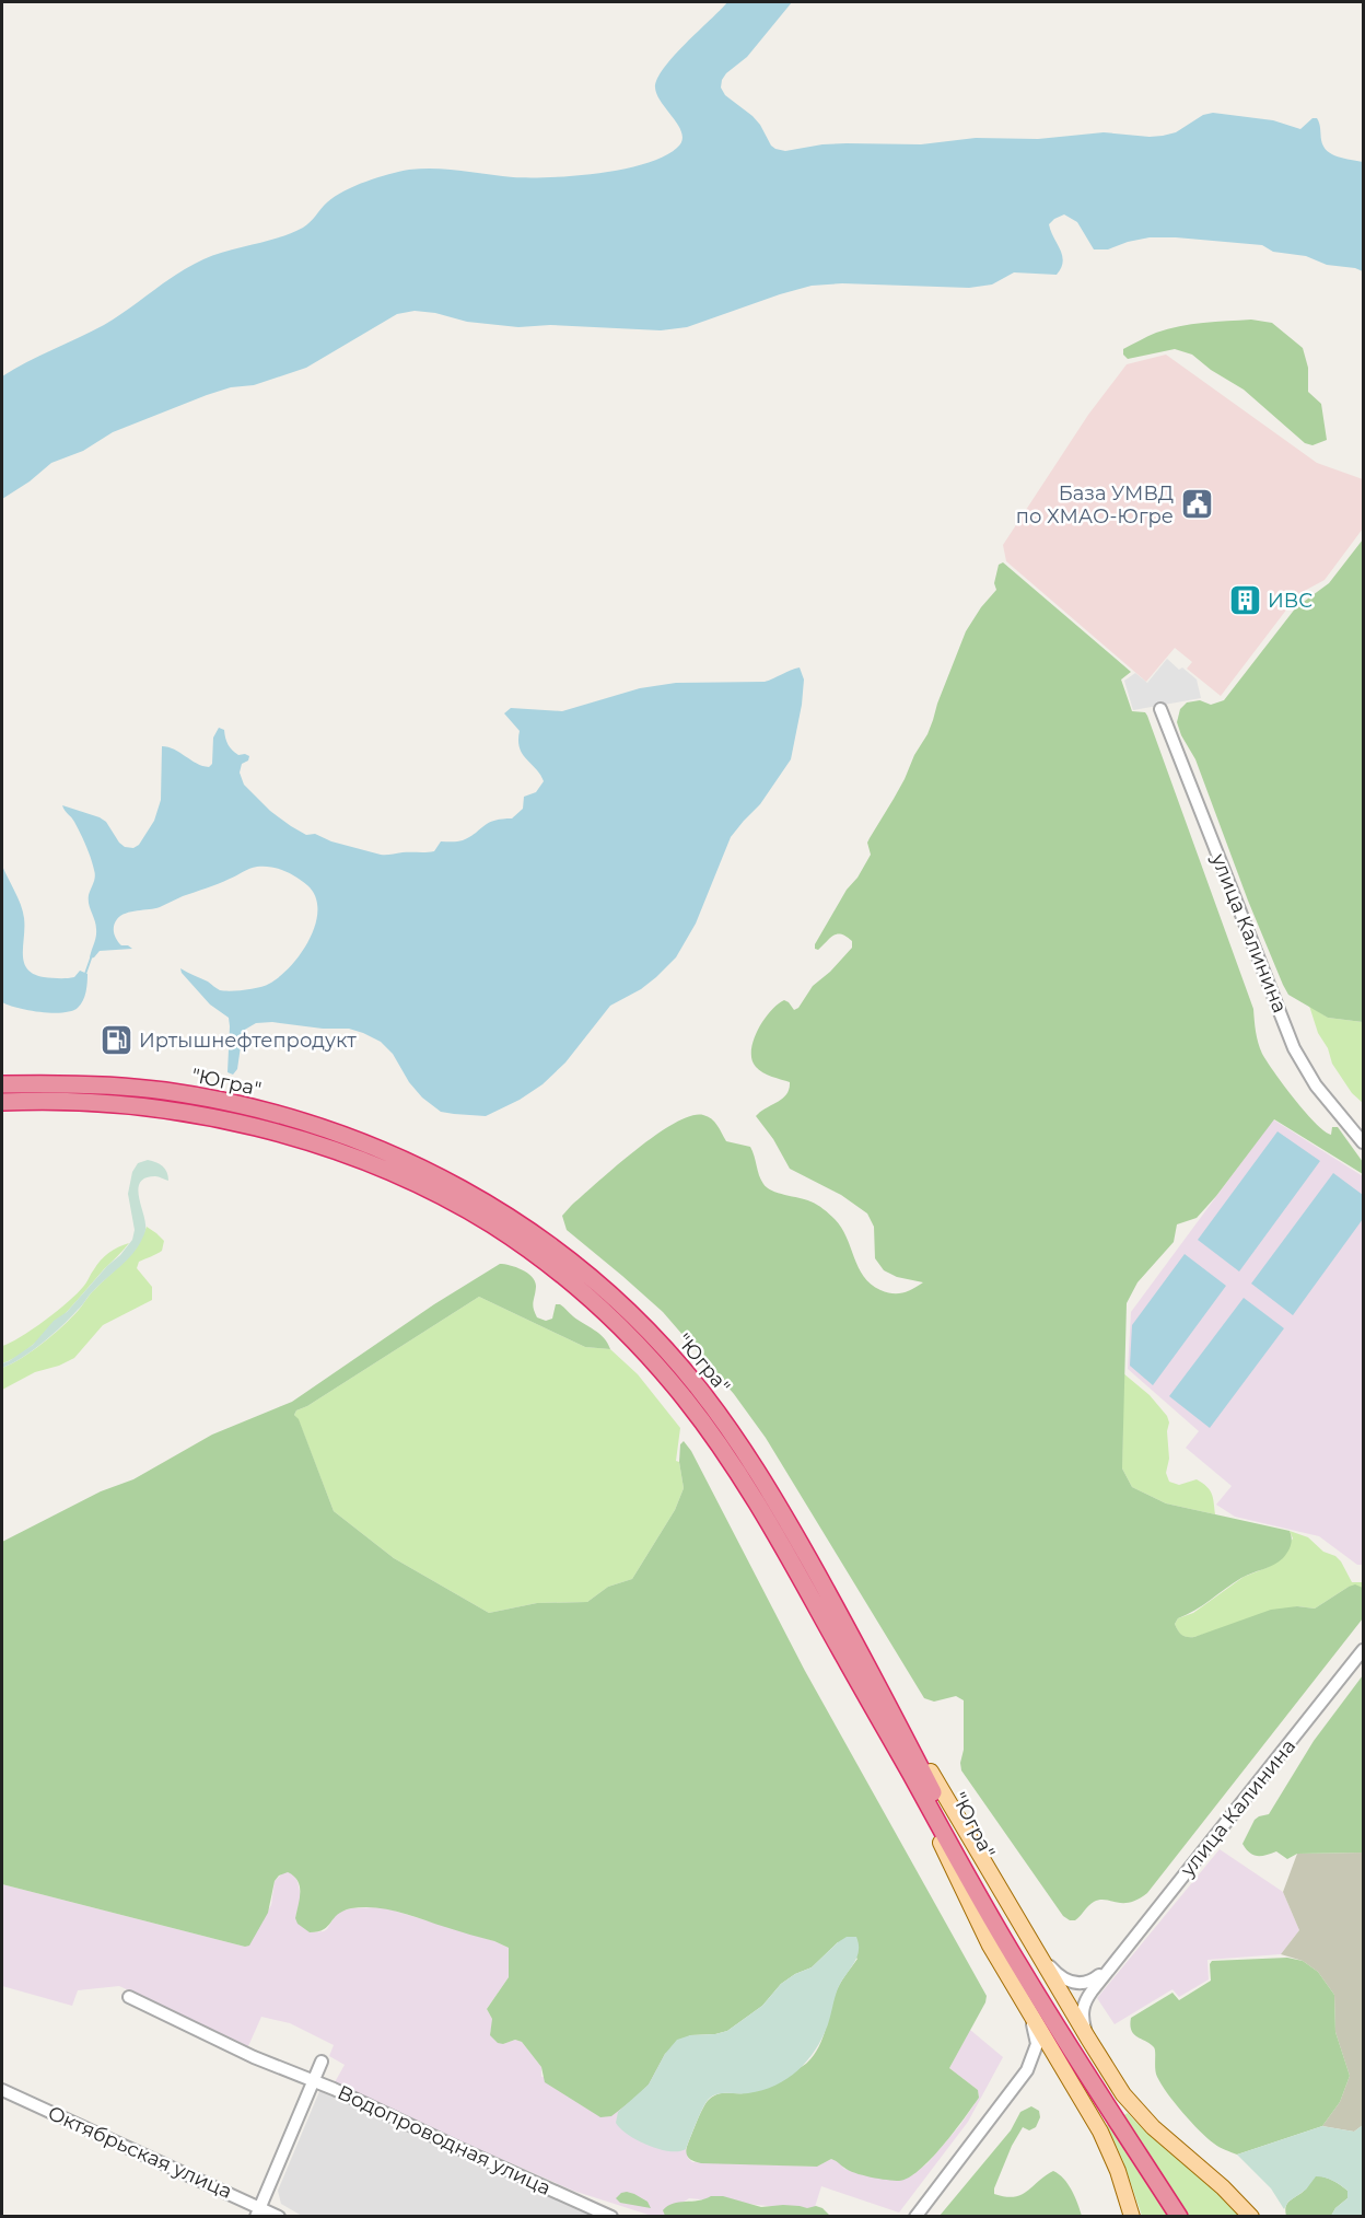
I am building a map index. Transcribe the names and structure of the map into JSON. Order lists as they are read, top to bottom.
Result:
{
  "streets": {
    "highway": ["\"Югра\""],
    "street": ["улица Калинина", "Водопроводная улица", "Октябрьская улица"]
  },
  "places": {
    "public building": ["База УМВД по ХМАО-Югре"],
    "building": ["ИВС"],
    "fuel station": ["Иртышнефтепродукт"]
  }
}
